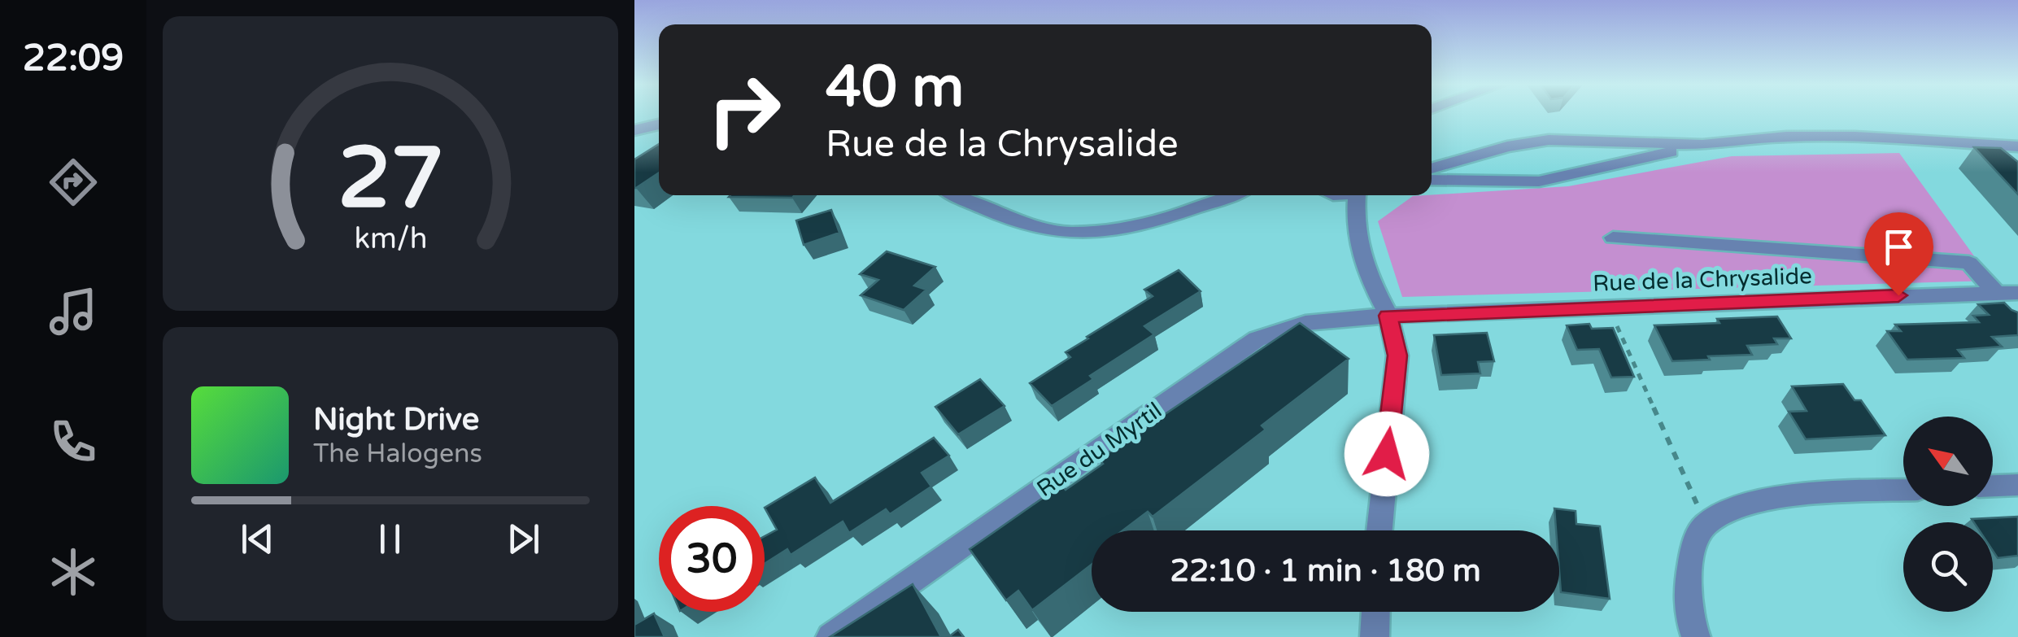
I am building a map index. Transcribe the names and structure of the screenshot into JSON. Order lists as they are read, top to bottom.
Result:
{
  "streets": {
    "street": ["Rue de la Chrysalide", "Rue du Myrtil"]
  },
  "crossings": [
    ["Rue de la Chrysalide", "Rue du Myrtil"]
  ],
  "north": "top left",
  "page": {
    "tabs": "22:09",
    "turn": ["40 m", "Rue de la Chrysalide"],
    "song": ["Night Drive", "The Halogens"],
    "limit": "30",
    "trip": "22:10 · 1 min · 180 m",
    "gauge": ["27", "km/h"]
  }
}
